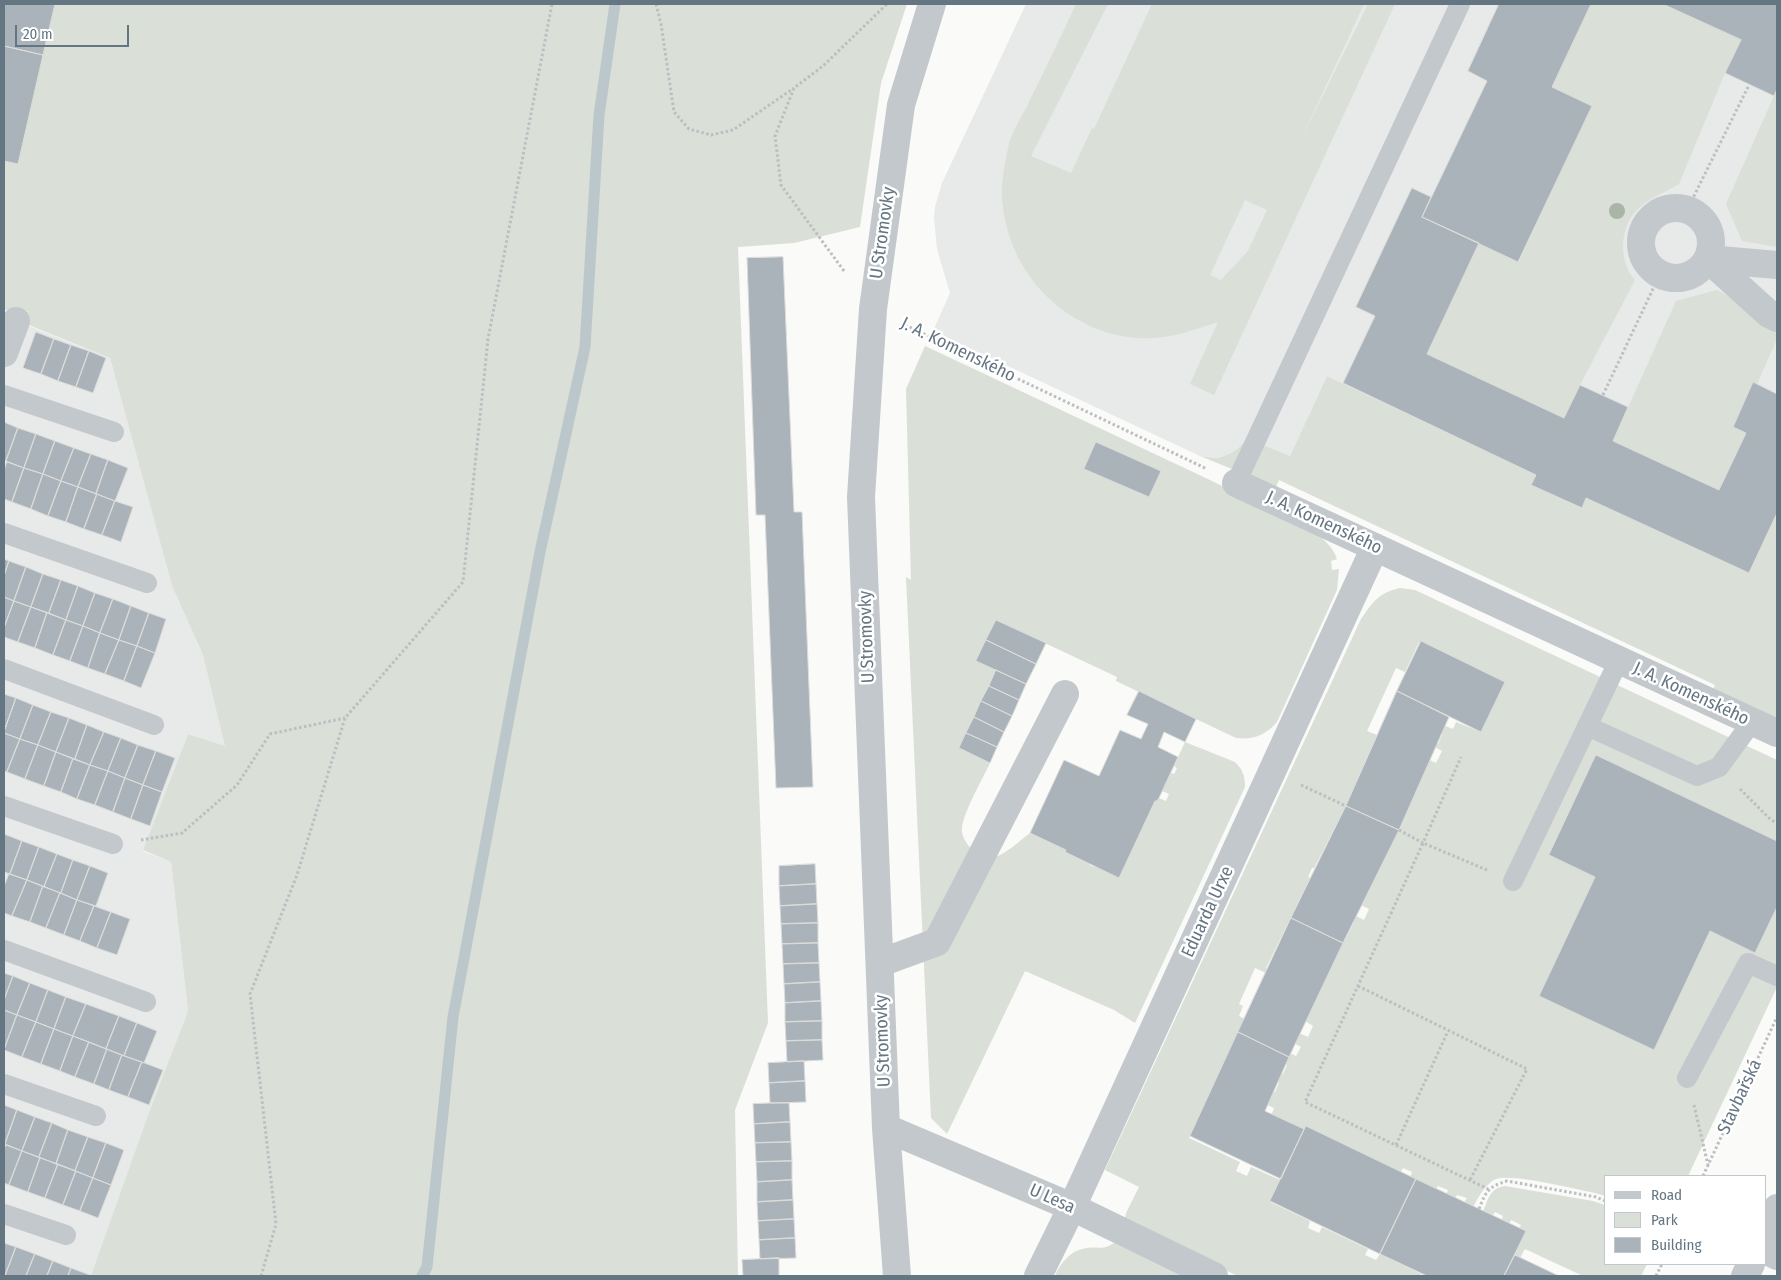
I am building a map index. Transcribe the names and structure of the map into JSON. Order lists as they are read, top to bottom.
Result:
{
  "streets": {
    "street": [
      "U Stromovky",
      "J. A. Komenského",
      "Eduarda Urxe",
      "U Lesa"
    ],
    "path": ["Stavbařská"]
  },
  "crossings": [
    ["U Stromovky", "J. A. Komenského"],
    ["U Stromovky", "U Lesa"],
    ["J. A. Komenského", "Eduarda Urxe"],
    ["Eduarda Urxe", "U Lesa"]
  ],
  "legend": ["Road", "Park", "Building"],
  "scale_bar": "20 m"
}
